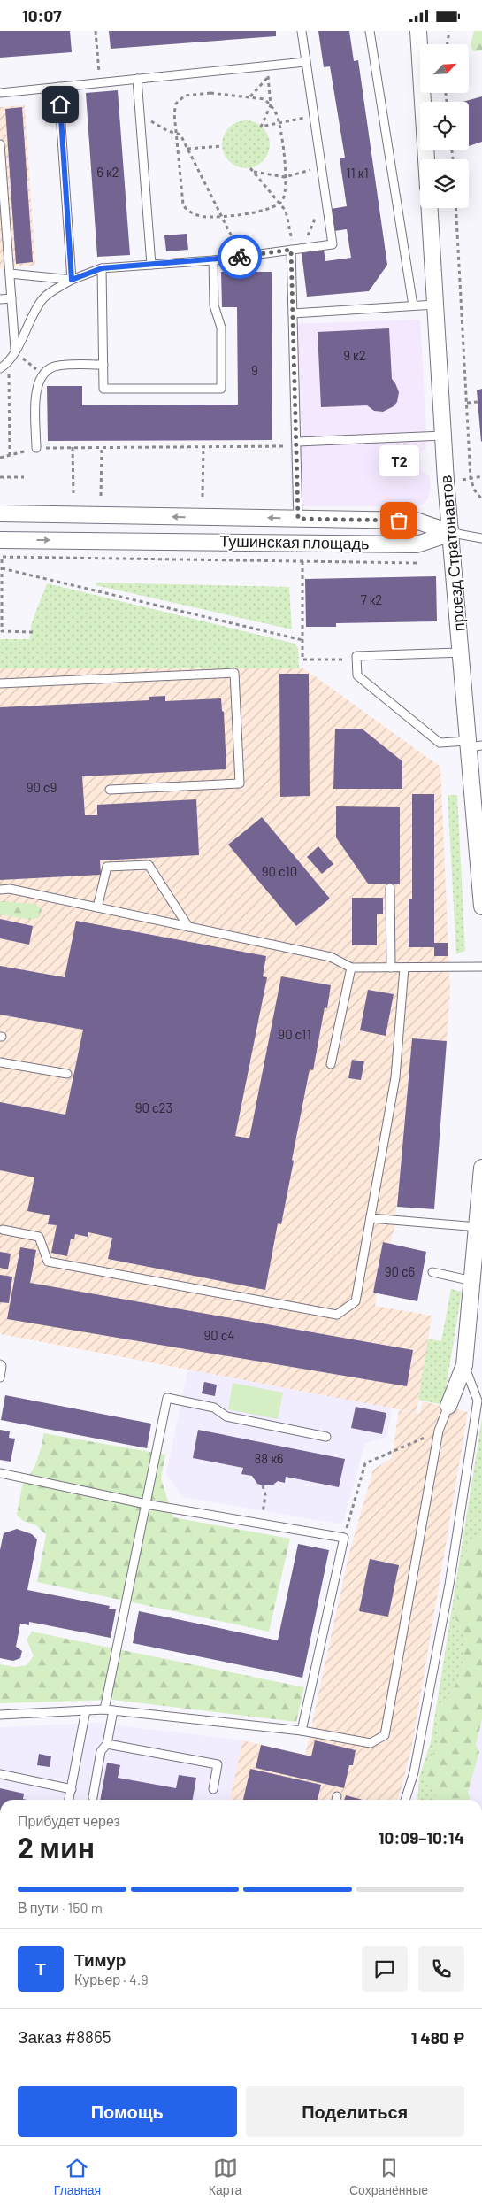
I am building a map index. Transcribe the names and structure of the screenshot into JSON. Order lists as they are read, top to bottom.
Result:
{
  "streets": {
    "street": ["Тушинская площадь", "проезд Стратонавтов"]
  },
  "crossings": [
    ["Тушинская площадь", "проезд Стратонавтов"]
  ],
  "places": ["T2"],
  "house_numbers": [
    "6 к2",
    "11 к1",
    "9 к2",
    "9",
    "7 к2",
    "90 с9",
    "90 с10",
    "90 с11",
    "90 с23",
    "90 с6",
    "90 с4",
    "88 к6"
  ],
  "north": "top right",
  "page": {
    "status": "10:07",
    "bubble": "T2",
    "heading": ["2 мин", "Прибудет через", "10:09–10:14"],
    "panel": [
      "Тимур",
      "Курьер · 4.9",
      "Заказ #8865",
      "1 480 ₽"
    ],
    "bar": "В пути · 150 m",
    "round": "Т",
    "buttons": ["Помощь", "Поделиться"],
    "tabs": ["Главная", "Карта", "Сохранённые"]
  }
}
